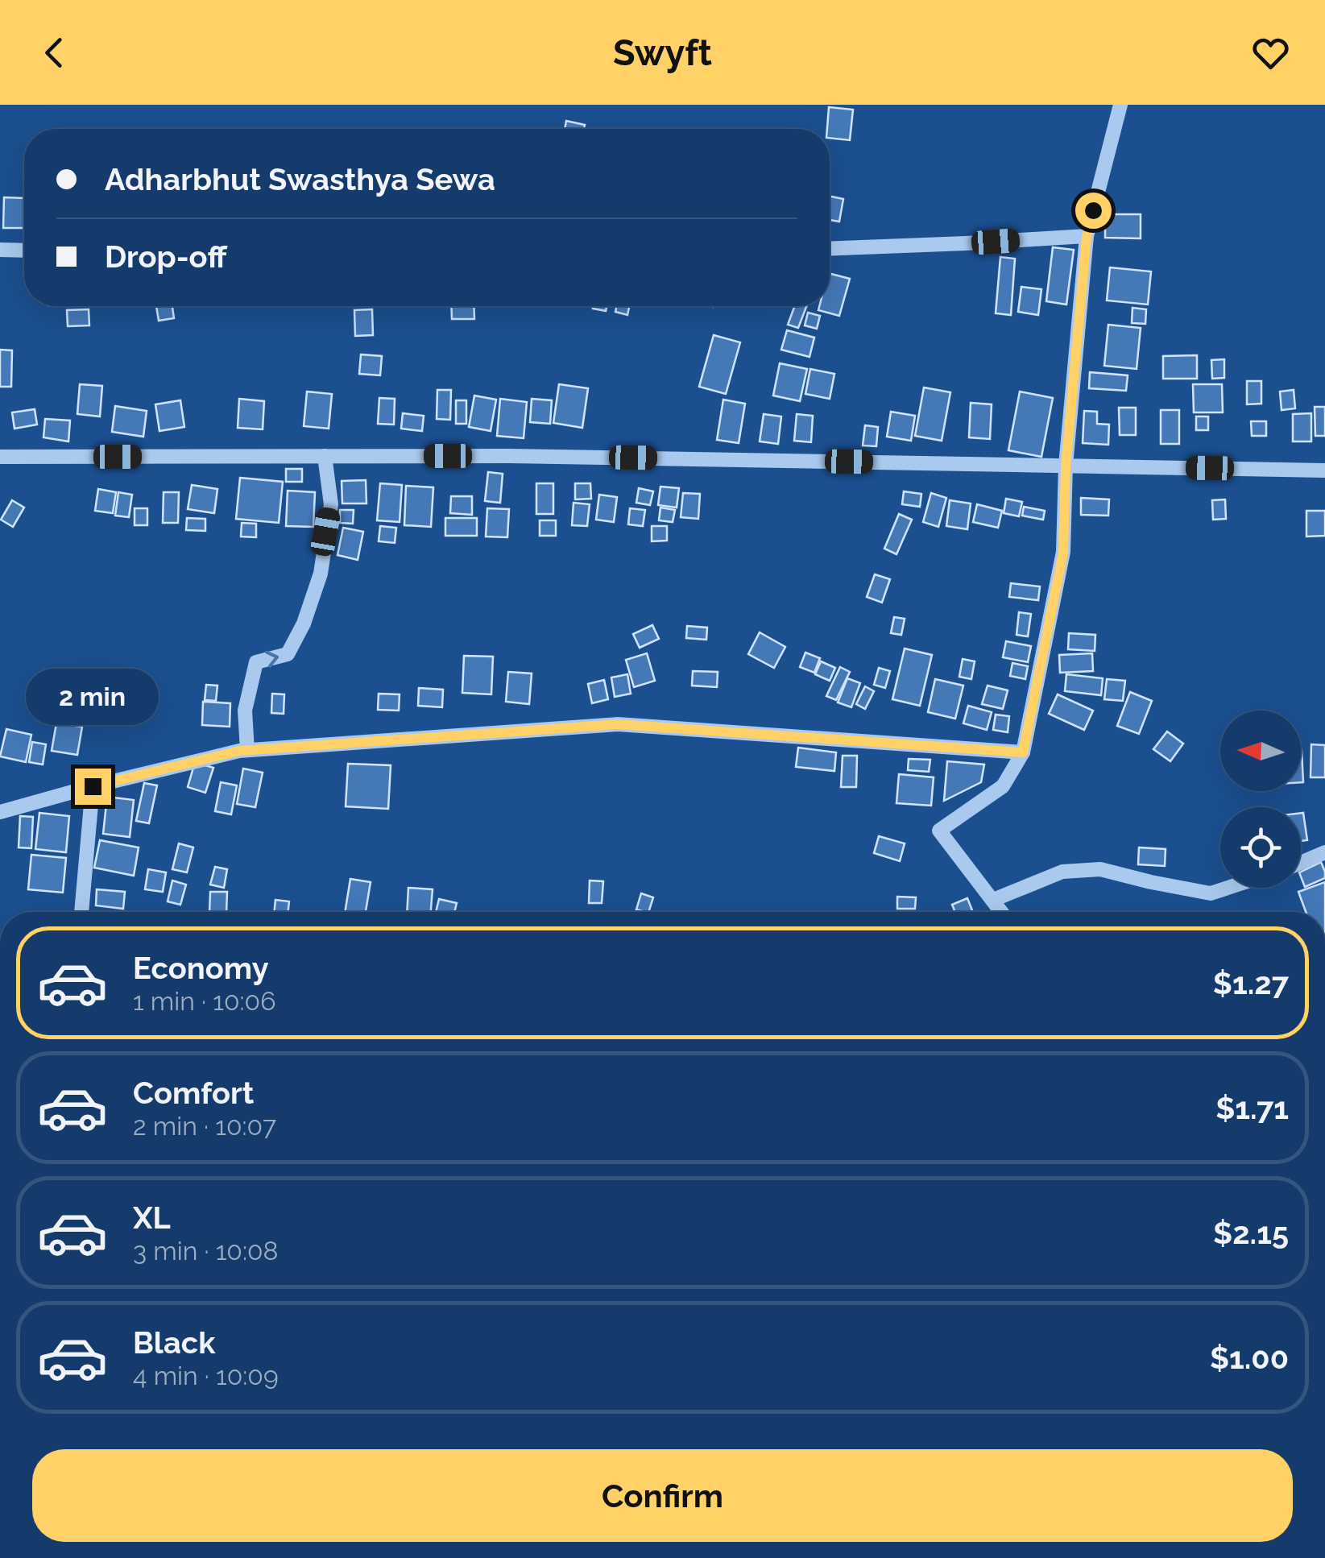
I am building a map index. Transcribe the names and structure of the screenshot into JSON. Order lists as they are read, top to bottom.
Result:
{
  "north": "left",
  "page": {
    "header": "Swyft",
    "banner": ["Adharbhut Swasthya Sewa", "Drop-off"],
    "bubble": "2 min",
    "list": [
      {
        "name": "Economy",
        "note": "1 min · 10:06",
        "value": "$1.27"
      },
      {
        "name": "Comfort",
        "note": "2 min · 10:07",
        "value": "$1.71"
      },
      {
        "name": "XL",
        "note": "3 min · 10:08",
        "value": "$2.15"
      },
      {
        "name": "Black",
        "note": "4 min · 10:09",
        "value": "$1.00"
      }
    ],
    "buttons": "Confirm"
  }
}
